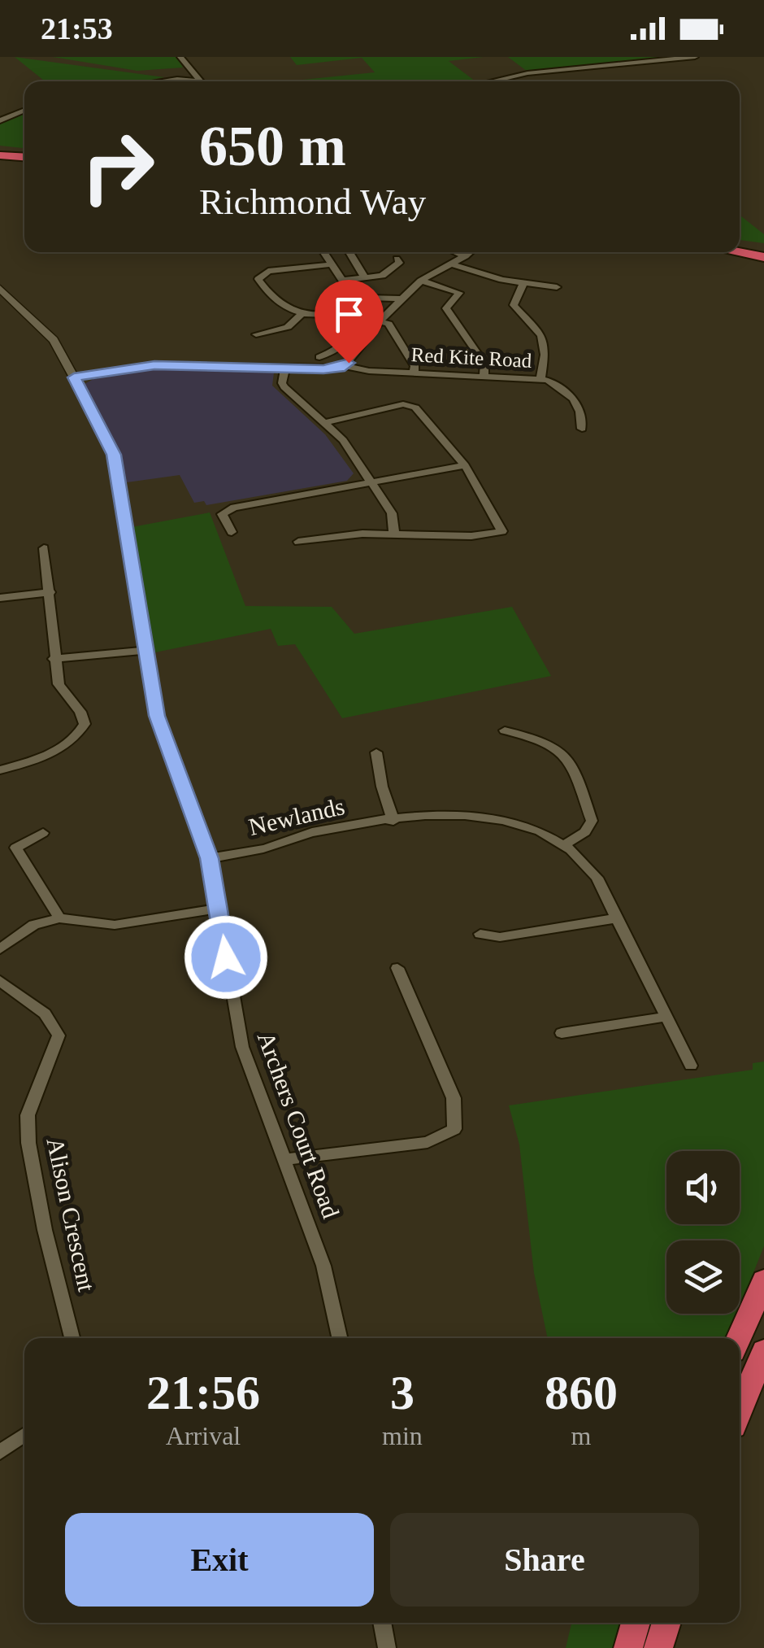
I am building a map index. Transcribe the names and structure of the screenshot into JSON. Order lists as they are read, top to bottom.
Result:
{
  "streets": {
    "street": [
      "Red Kite Road",
      "Newlands",
      "Archers Court Road",
      "Alison Crescent"
    ]
  },
  "crossings": [
    ["Red Kite Road", "Archers Court Road"],
    ["Newlands", "Archers Court Road"]
  ],
  "page": {
    "status": "21:53",
    "turn": ["650 m", "Richmond Way"],
    "eta": [
      "21:56",
      "Arrival",
      "3",
      "min",
      "860",
      "m"
    ],
    "buttons": ["Exit", "Share"]
  }
}
